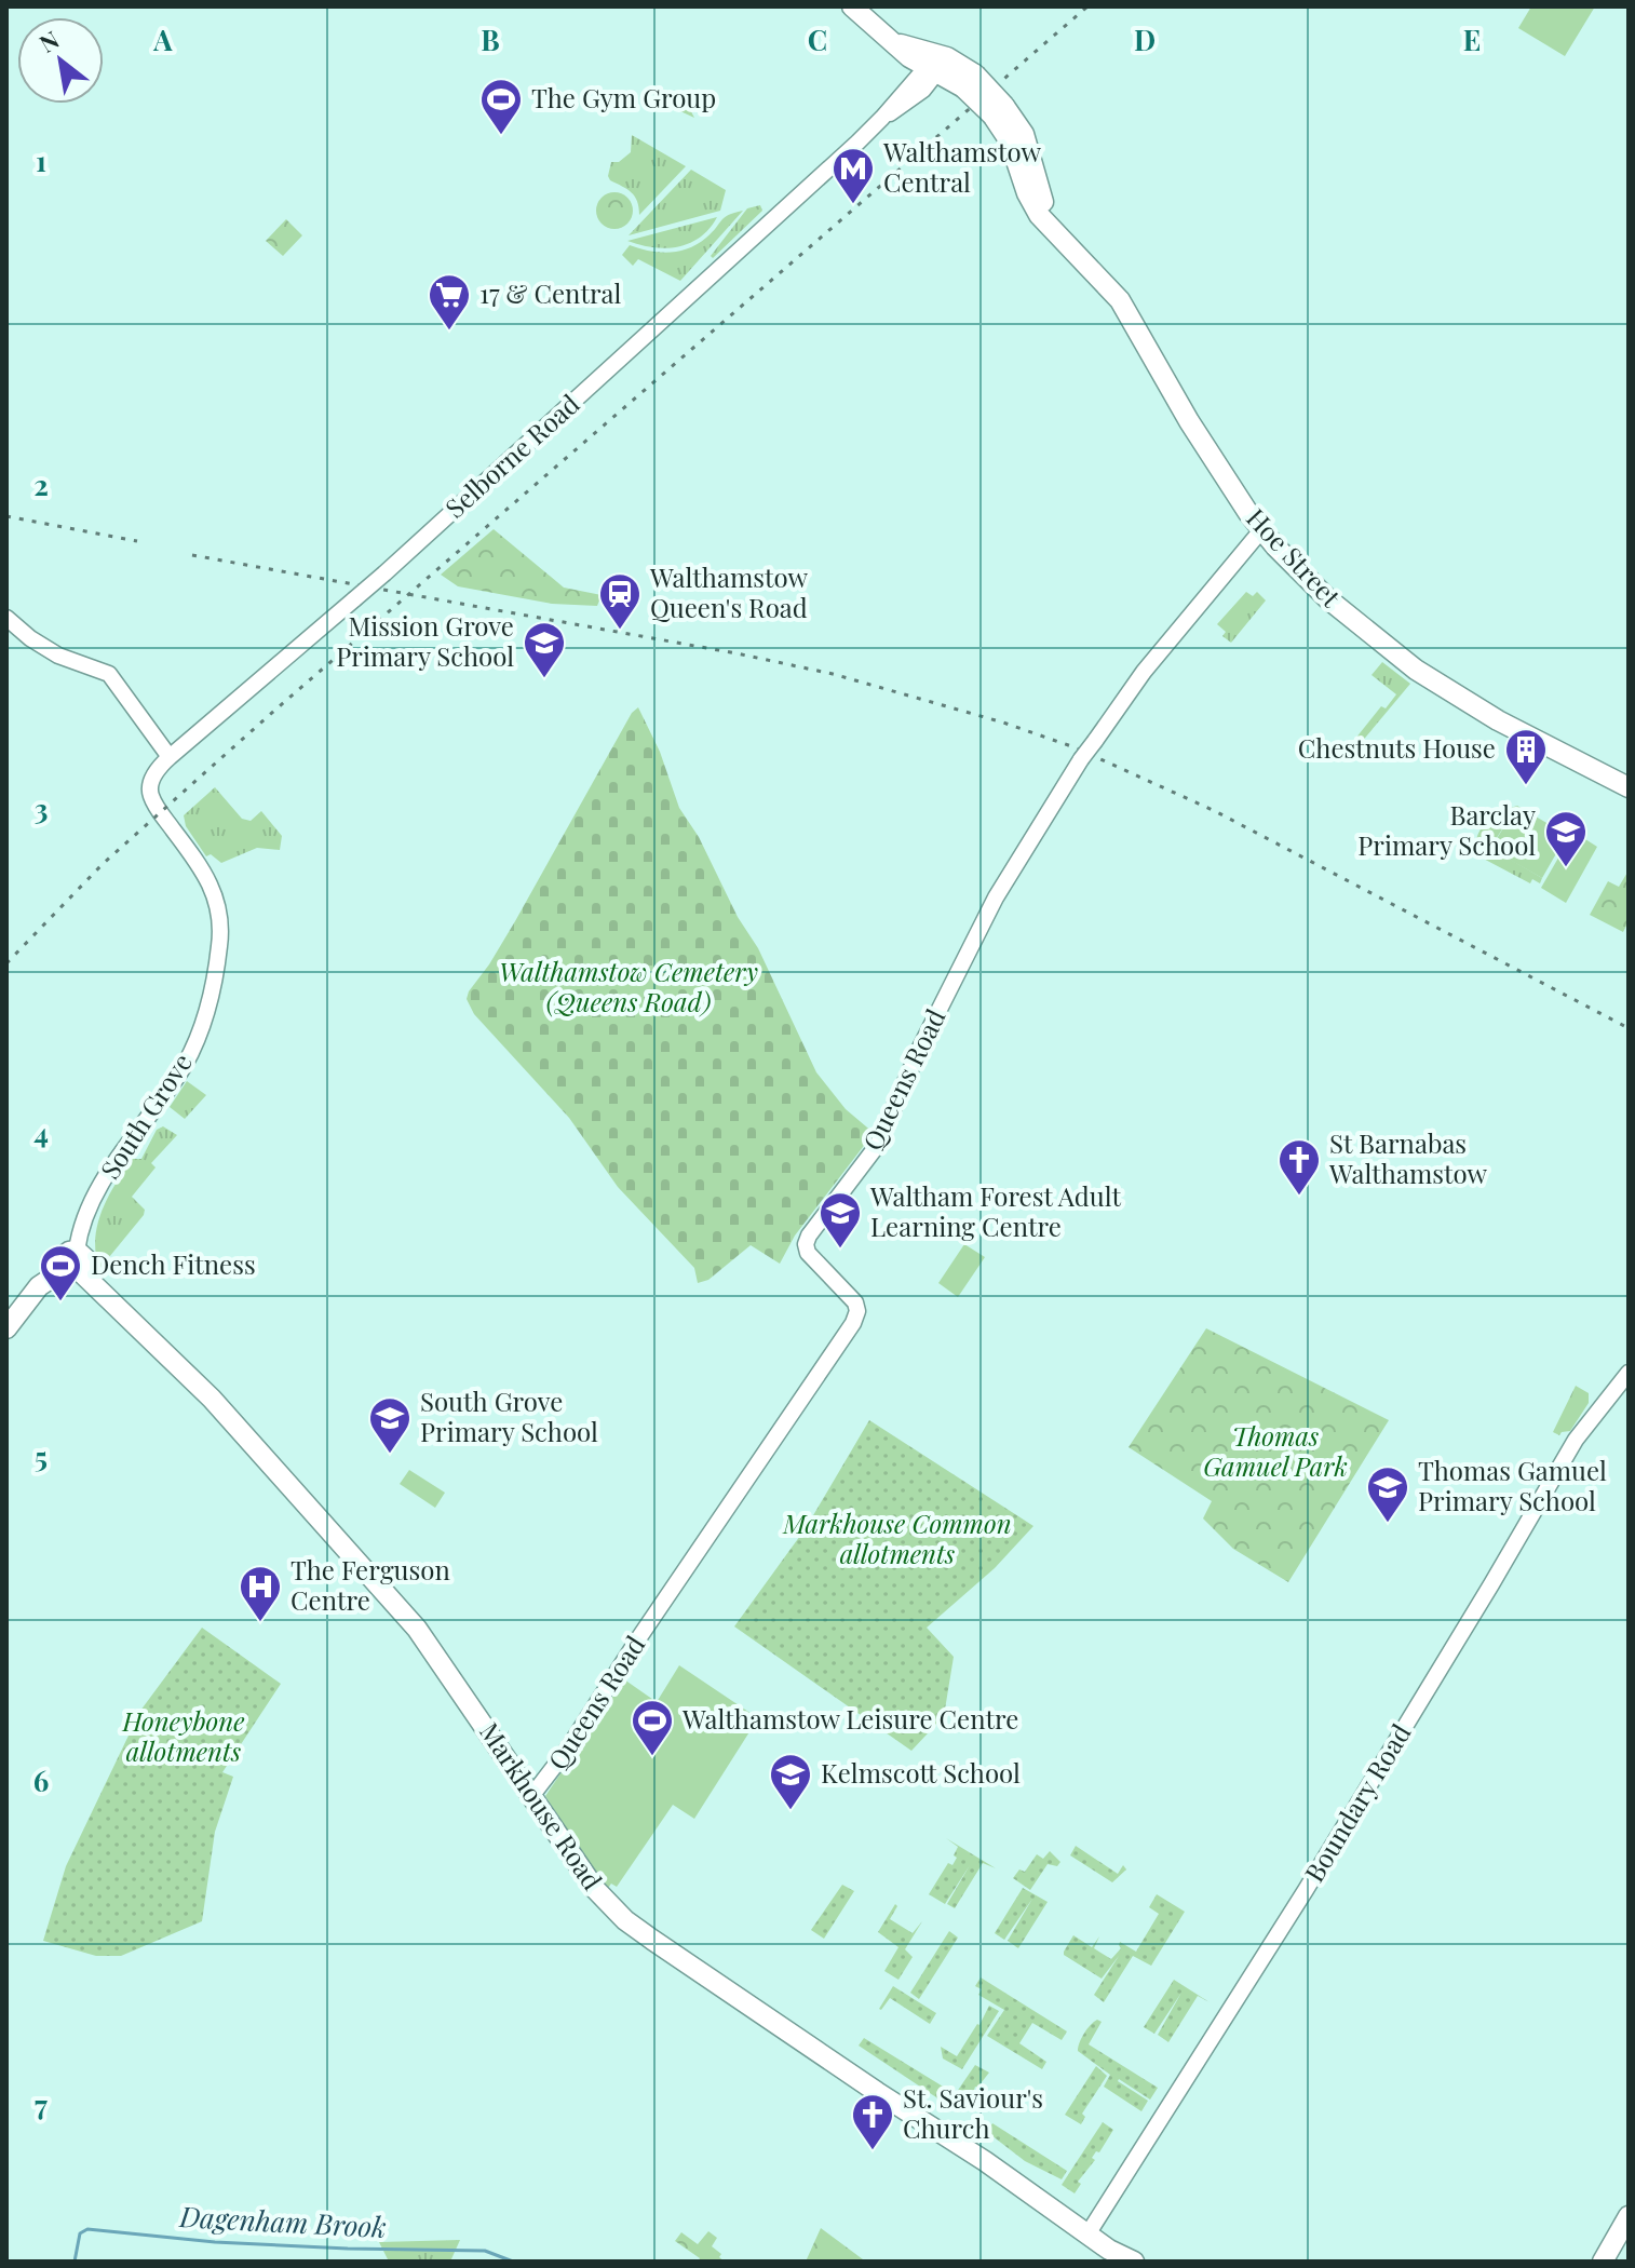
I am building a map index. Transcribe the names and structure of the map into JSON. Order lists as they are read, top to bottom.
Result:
{
  "streets": {
    "main road": ["Hoe Street", "Markhouse Road"],
    "street": [
      "Selborne Road",
      "Queens Road",
      "South Grove",
      "Boundary Road"
    ]
  },
  "crossings": [
    ["Selborne Road", "Hoe Street"],
    ["Selborne Road", "South Grove"],
    ["Hoe Street", "Queens Road"],
    ["Queens Road", "Markhouse Road"],
    ["South Grove", "Markhouse Road"],
    ["Boundary Road", "Markhouse Road"]
  ],
  "water": ["Dagenham Brook"],
  "parks": [
    "Walthamstow Cemetery (Queens Road)",
    "Thomas Gamuel Park",
    "Markhouse Common allotments",
    "Honeybone allotments"
  ],
  "places": {
    "sports": ["The Gym Group", "Dench Fitness", "Walthamstow Leisure Centre"],
    "metro station": ["Walthamstow Central"],
    "supermarket": ["17 & Central"],
    "station": ["Walthamstow Queen's Road"],
    "school or university": [
      "Mission Grove Primary School",
      "Barclay Primary School",
      "Waltham Forest Adult Learning Centre",
      "South Grove Primary School",
      "Thomas Gamuel Primary School",
      "Kelmscott School"
    ],
    "building": ["Chestnuts House"],
    "church": ["St Barnabas Walthamstow", "St. Saviour's Church"],
    "hospital": ["The Ferguson Centre"]
  },
  "north": "top left",
  "grid": {
    "columns": [
      "A",
      "B",
      "C",
      "D",
      "E"
    ],
    "rows": [
      "1",
      "2",
      "3",
      "4",
      "5",
      "6",
      "7"
    ]
  }
}
